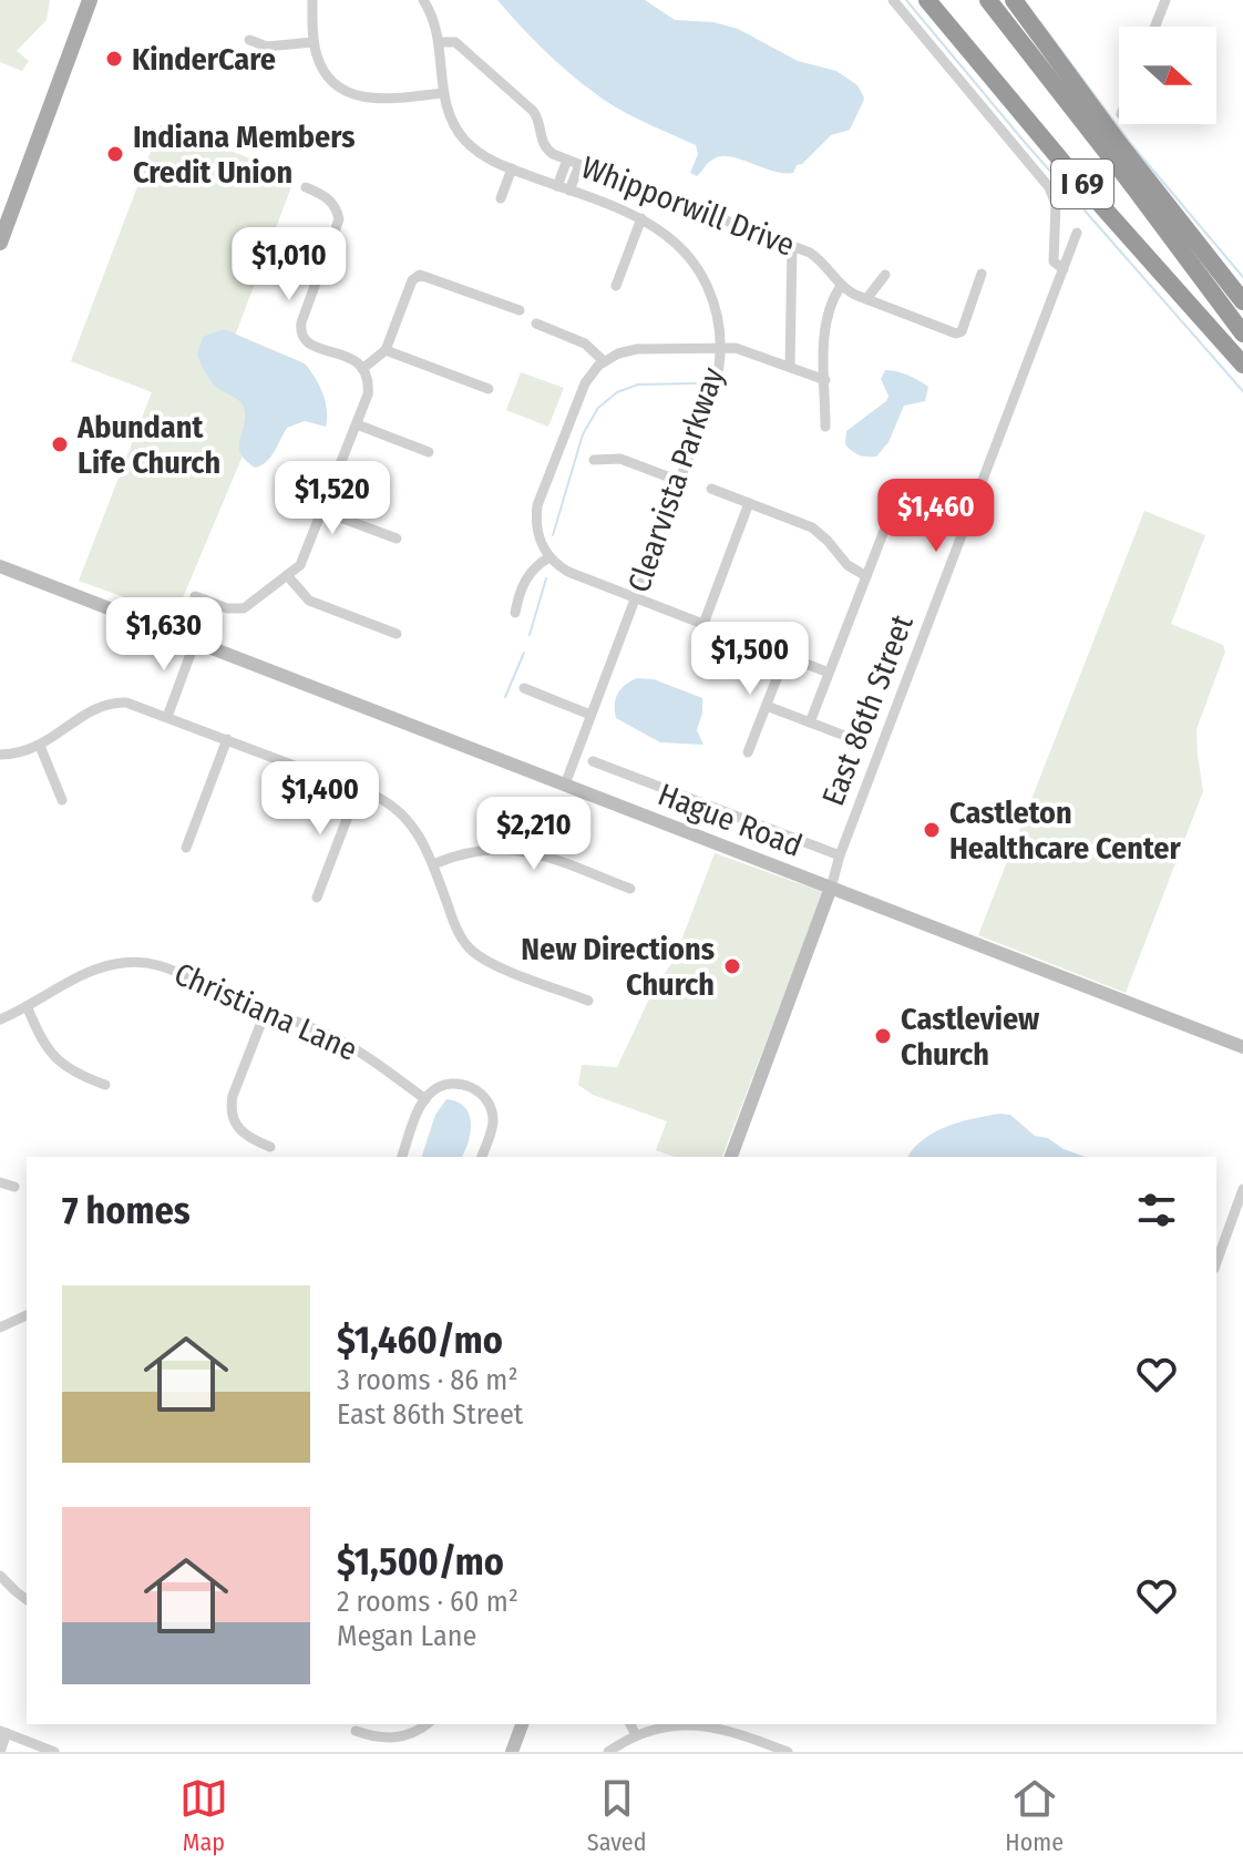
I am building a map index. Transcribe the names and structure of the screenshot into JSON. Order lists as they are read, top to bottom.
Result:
{
  "streets": {
    "highway": ["I 69"],
    "street": [
      "Whipporwill Drive",
      "Clearvista Parkway",
      "East 86th Street",
      "Hague Road",
      "Christiana Lane"
    ]
  },
  "crossings": [
    ["Whipporwill Drive", "Clearvista Parkway"],
    ["Clearvista Parkway", "Hague Road"],
    ["East 86th Street", "Hague Road"]
  ],
  "places": [
    "KinderCare",
    "Indiana Members Credit Union",
    "Abundant Life Church",
    "Castleton Healthcare Center",
    "New Directions Church",
    "Castleview Church"
  ],
  "north": "right",
  "page": {
    "price": [
      "$1,010",
      "$1,520",
      "$1,460",
      "$1,630",
      "$1,500",
      "$1,400",
      "$2,210"
    ],
    "heading": "7 homes",
    "list": [
      {
        "name": "$1,460/mo",
        "note": "3 rooms · 86 m² · East 86th Street"
      },
      {
        "name": "$1,500/mo",
        "note": "2 rooms · 60 m² · Megan Lane"
      }
    ],
    "tabs": ["Map", "Saved", "Home"]
  }
}
